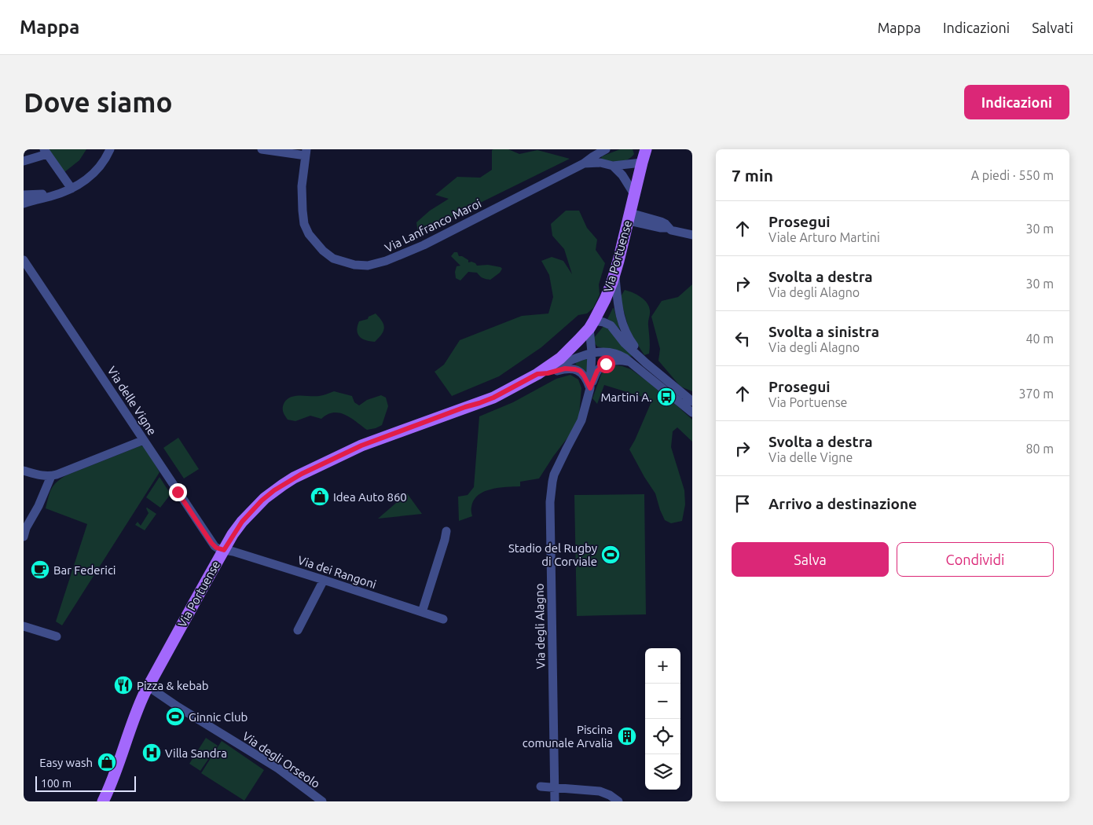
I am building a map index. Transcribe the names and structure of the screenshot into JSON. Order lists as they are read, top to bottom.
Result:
{
  "streets": {
    "main road": ["Via Portuense"],
    "street": [
      "Via Lanfranco Maroi",
      "Via delle Vigne",
      "Via dei Rangoni",
      "Via degli Alagno",
      "Via degli Orseolo"
    ]
  },
  "crossings": [
    ["Via Lanfranco Maroi", "Via Portuense"],
    ["Via Portuense", "Via delle Vigne"],
    ["Via Portuense", "Via dei Rangoni"],
    ["Via Portuense", "Via degli Alagno"],
    ["Via Portuense", "Via degli Orseolo"],
    ["Via delle Vigne", "Via dei Rangoni"]
  ],
  "places": {
    "bus stop": ["Martini A."],
    "shop": ["Idea Auto 860", "Easy wash"],
    "sports": ["Stadio del Rugby di Corviale", "Ginnic Club"],
    "cafe": ["Bar Federici"],
    "restaurant": ["Pizza & kebab"],
    "building": ["Piscina comunale Arvalia"],
    "hospital": ["Villa Sandra"]
  },
  "scale_bar": "100 m",
  "page": {
    "header": "Mappa",
    "nav": ["Mappa", "Indicazioni", "Salvati"],
    "buttons": [
      "Indicazioni",
      ["Salva", "Condividi"]
    ],
    "title": "Dove siamo",
    "heading": ["7 min", "A piedi · 550 m"],
    "list": [
      ["Prosegui", "Viale Arturo Martini", "30 m"],
      ["Svolta a destra", "Via degli Alagno", "30 m"],
      ["Svolta a sinistra", "Via degli Alagno", "40 m"],
      ["Prosegui", "Via Portuense", "370 m"],
      ["Svolta a destra", "Via delle Vigne", "80 m"],
      "Arrivo a destinazione"
    ],
    "map_buttons": ["+", "−"],
    "scale": "100 m"
  }
}
